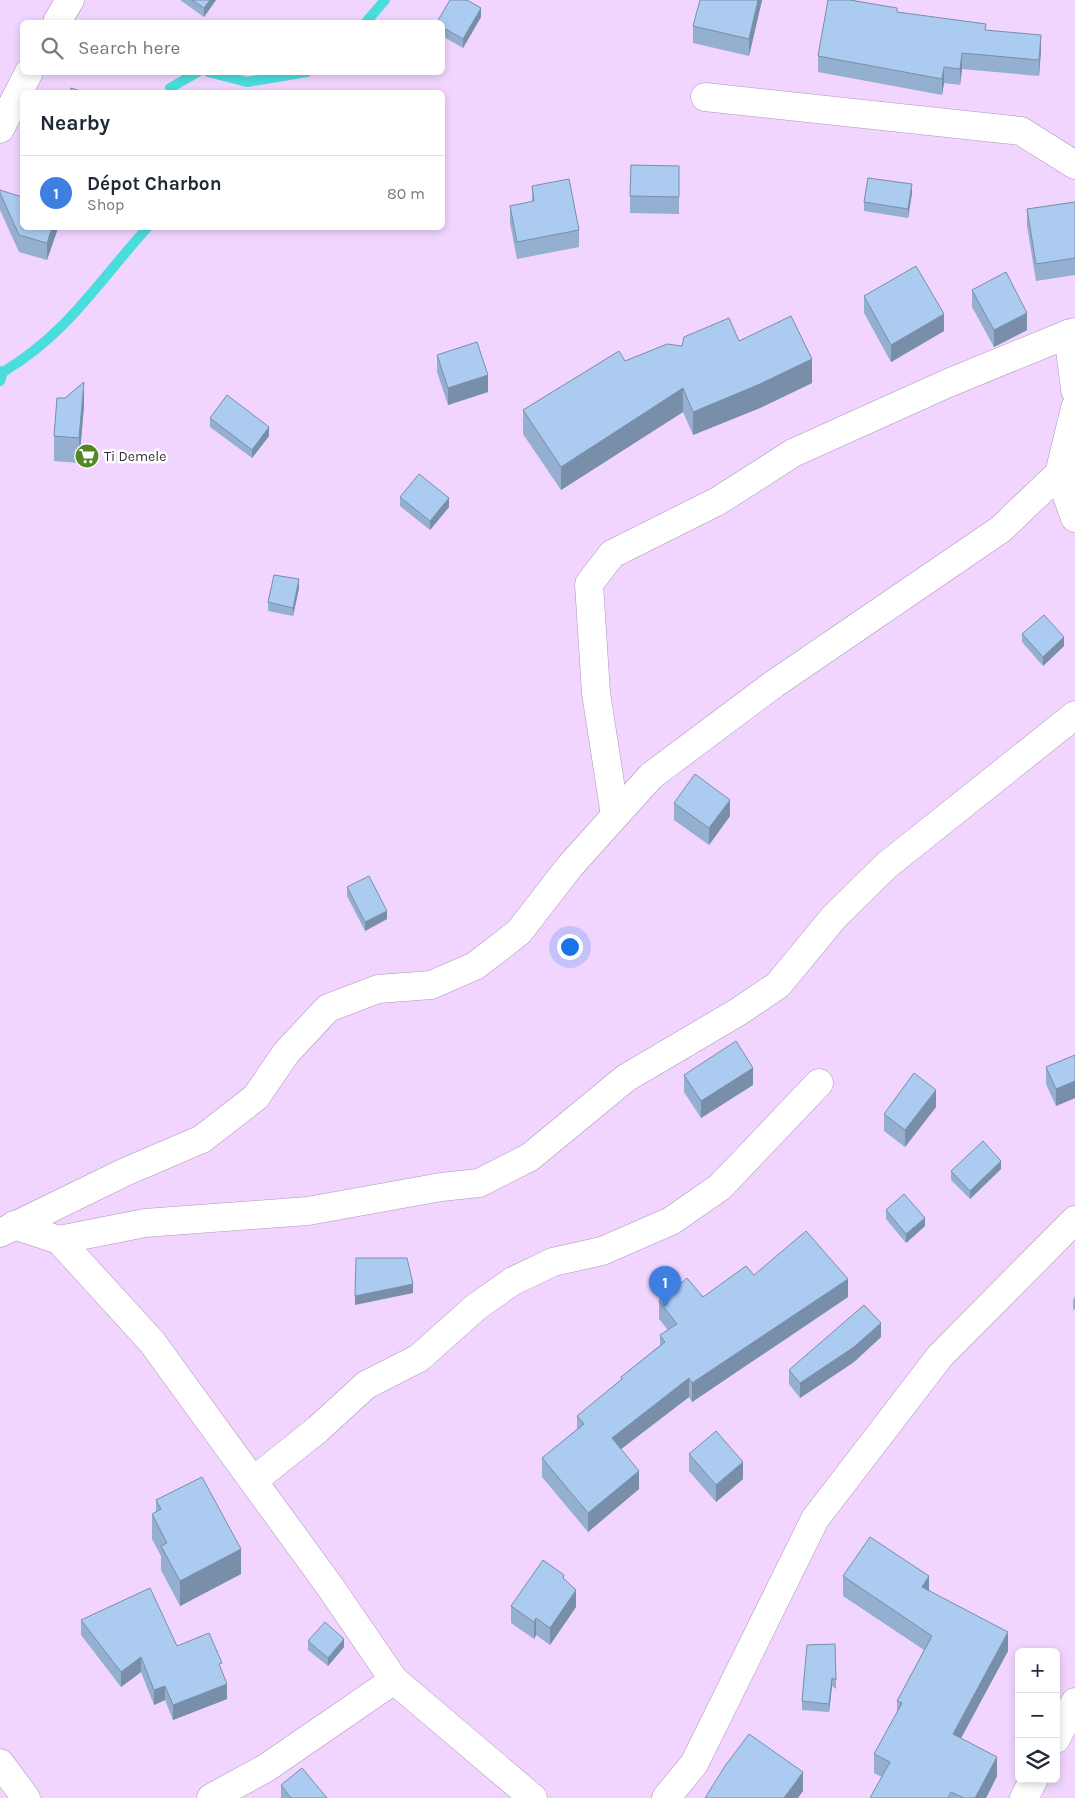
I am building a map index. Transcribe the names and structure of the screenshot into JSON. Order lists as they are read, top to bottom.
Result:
{
  "places": {
    "supermarket": ["Ti Demele"]
  },
  "page": {
    "search": "Search here",
    "heading": "Nearby",
    "list": [
      {
        "mark": "1",
        "name": "Dépot Charbon",
        "note": "Shop",
        "value": "80 m"
      }
    ],
    "pins": "1",
    "map_buttons": ["+", "−"]
  }
}
